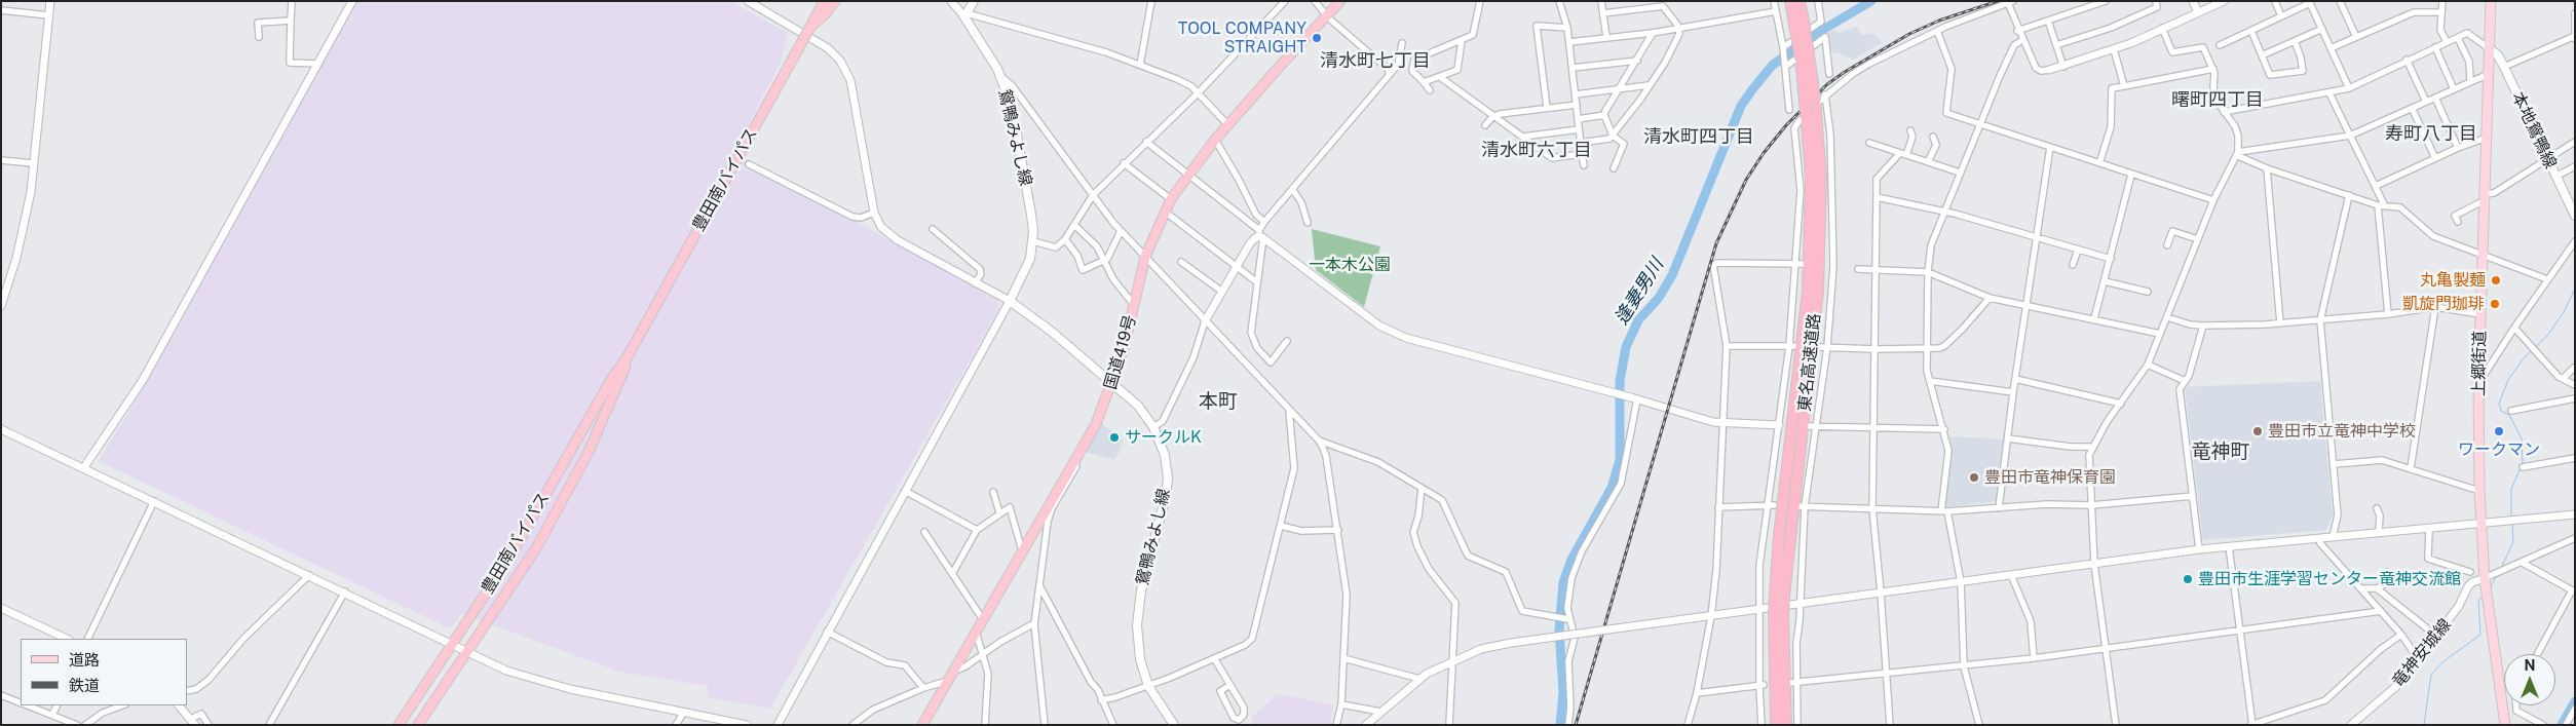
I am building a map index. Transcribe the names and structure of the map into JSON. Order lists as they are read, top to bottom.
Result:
{
  "streets": {
    "highway": ["豊田南バイパス", "国道419号", "東名高速道路"],
    "main road": ["本地鴛鴨線", "鴛鴨みよし線", "上郷街道"],
    "street": ["竜神安城線"]
  },
  "crossings": [
    ["本地鴛鴨線", "上郷街道"],
    ["鴛鴨みよし線", "国道419号"],
    ["上郷街道", "竜神安城線"]
  ],
  "districts": [
    "清水町七丁目",
    "曙町四丁目",
    "寿町八丁目",
    "清水町四丁目",
    "清水町六丁目",
    "本町",
    "竜神町"
  ],
  "water": ["逢妻男川"],
  "parks": ["一本木公園"],
  "places": [
    "TOOL COMPANY STRAIGHT",
    "丸亀製麺",
    "凱旋門珈琲",
    "豊田市立竜神中学校",
    "ワークマン",
    "サークルK",
    "豊田市竜神保育園",
    "豊田市生涯学習センター竜神交流館"
  ],
  "legend": ["道路", "鉄道"],
  "north": "top"
}
